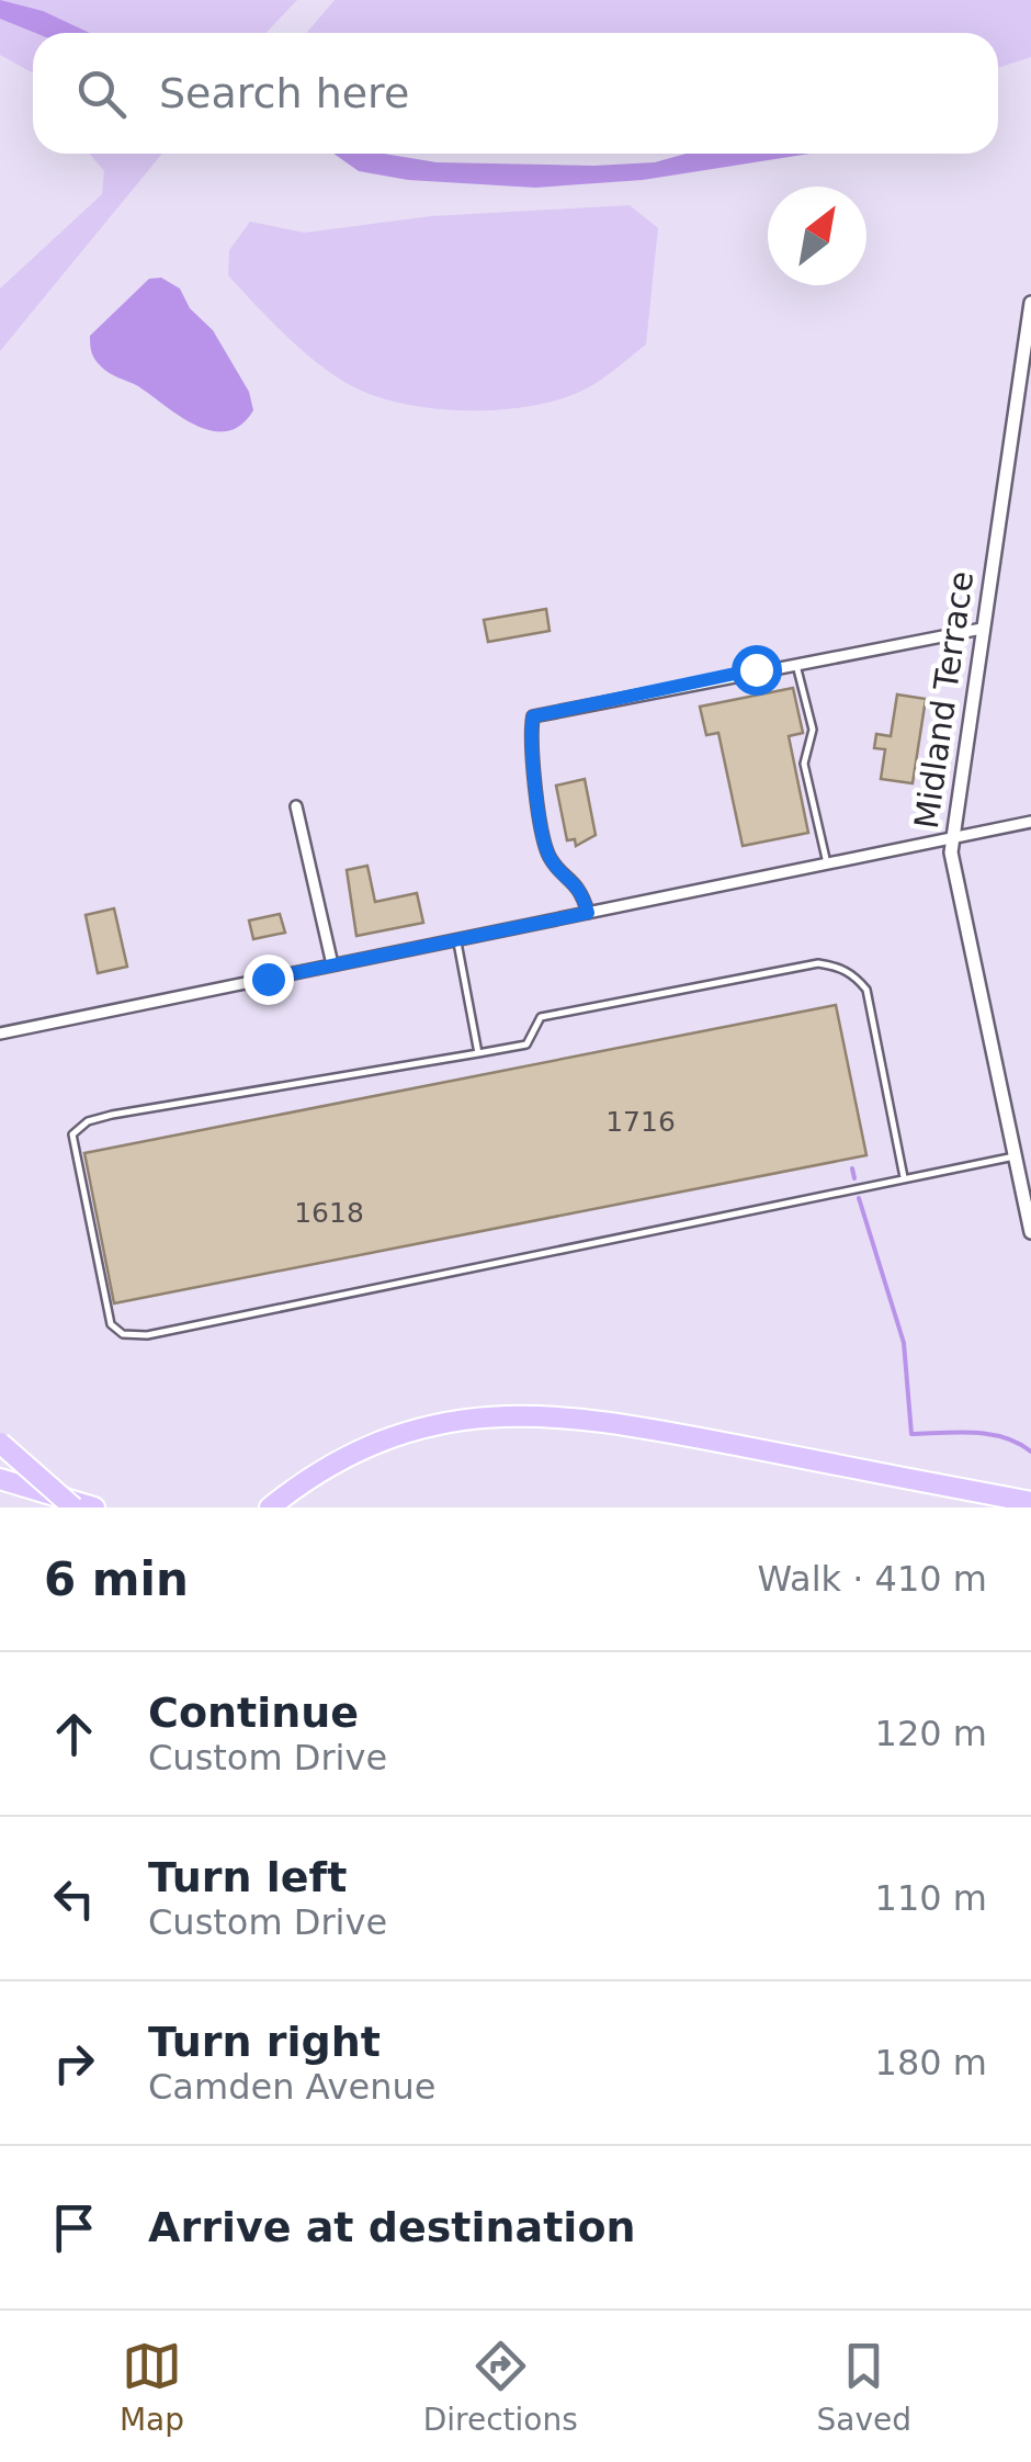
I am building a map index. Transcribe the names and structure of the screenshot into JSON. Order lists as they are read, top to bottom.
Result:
{
  "streets": {
    "street": ["Midland Terrace"]
  },
  "house_numbers": ["1716", "1618"],
  "north": "top right",
  "page": {
    "search": "Search here",
    "heading": ["6 min", "Walk · 410 m"],
    "list": [
      ["Continue", "Custom Drive", "120 m"],
      ["Turn left", "Custom Drive", "110 m"],
      ["Turn right", "Camden Avenue", "180 m"],
      "Arrive at destination"
    ],
    "nav": ["Map", "Directions", "Saved"]
  }
}
